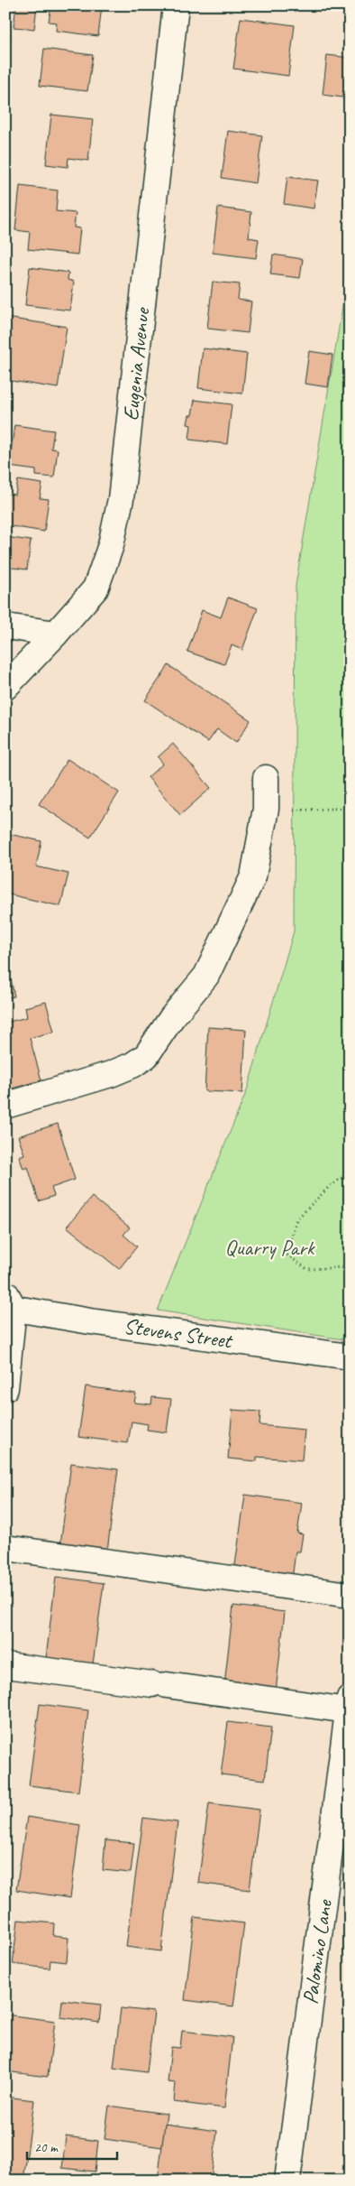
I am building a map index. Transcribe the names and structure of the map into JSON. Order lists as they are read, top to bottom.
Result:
{
  "streets": {
    "street": ["Eugenia Avenue", "Stevens Street", "Palomino Lane"]
  },
  "parks": ["Quarry Park"],
  "scale_bar": "20 m"
}
